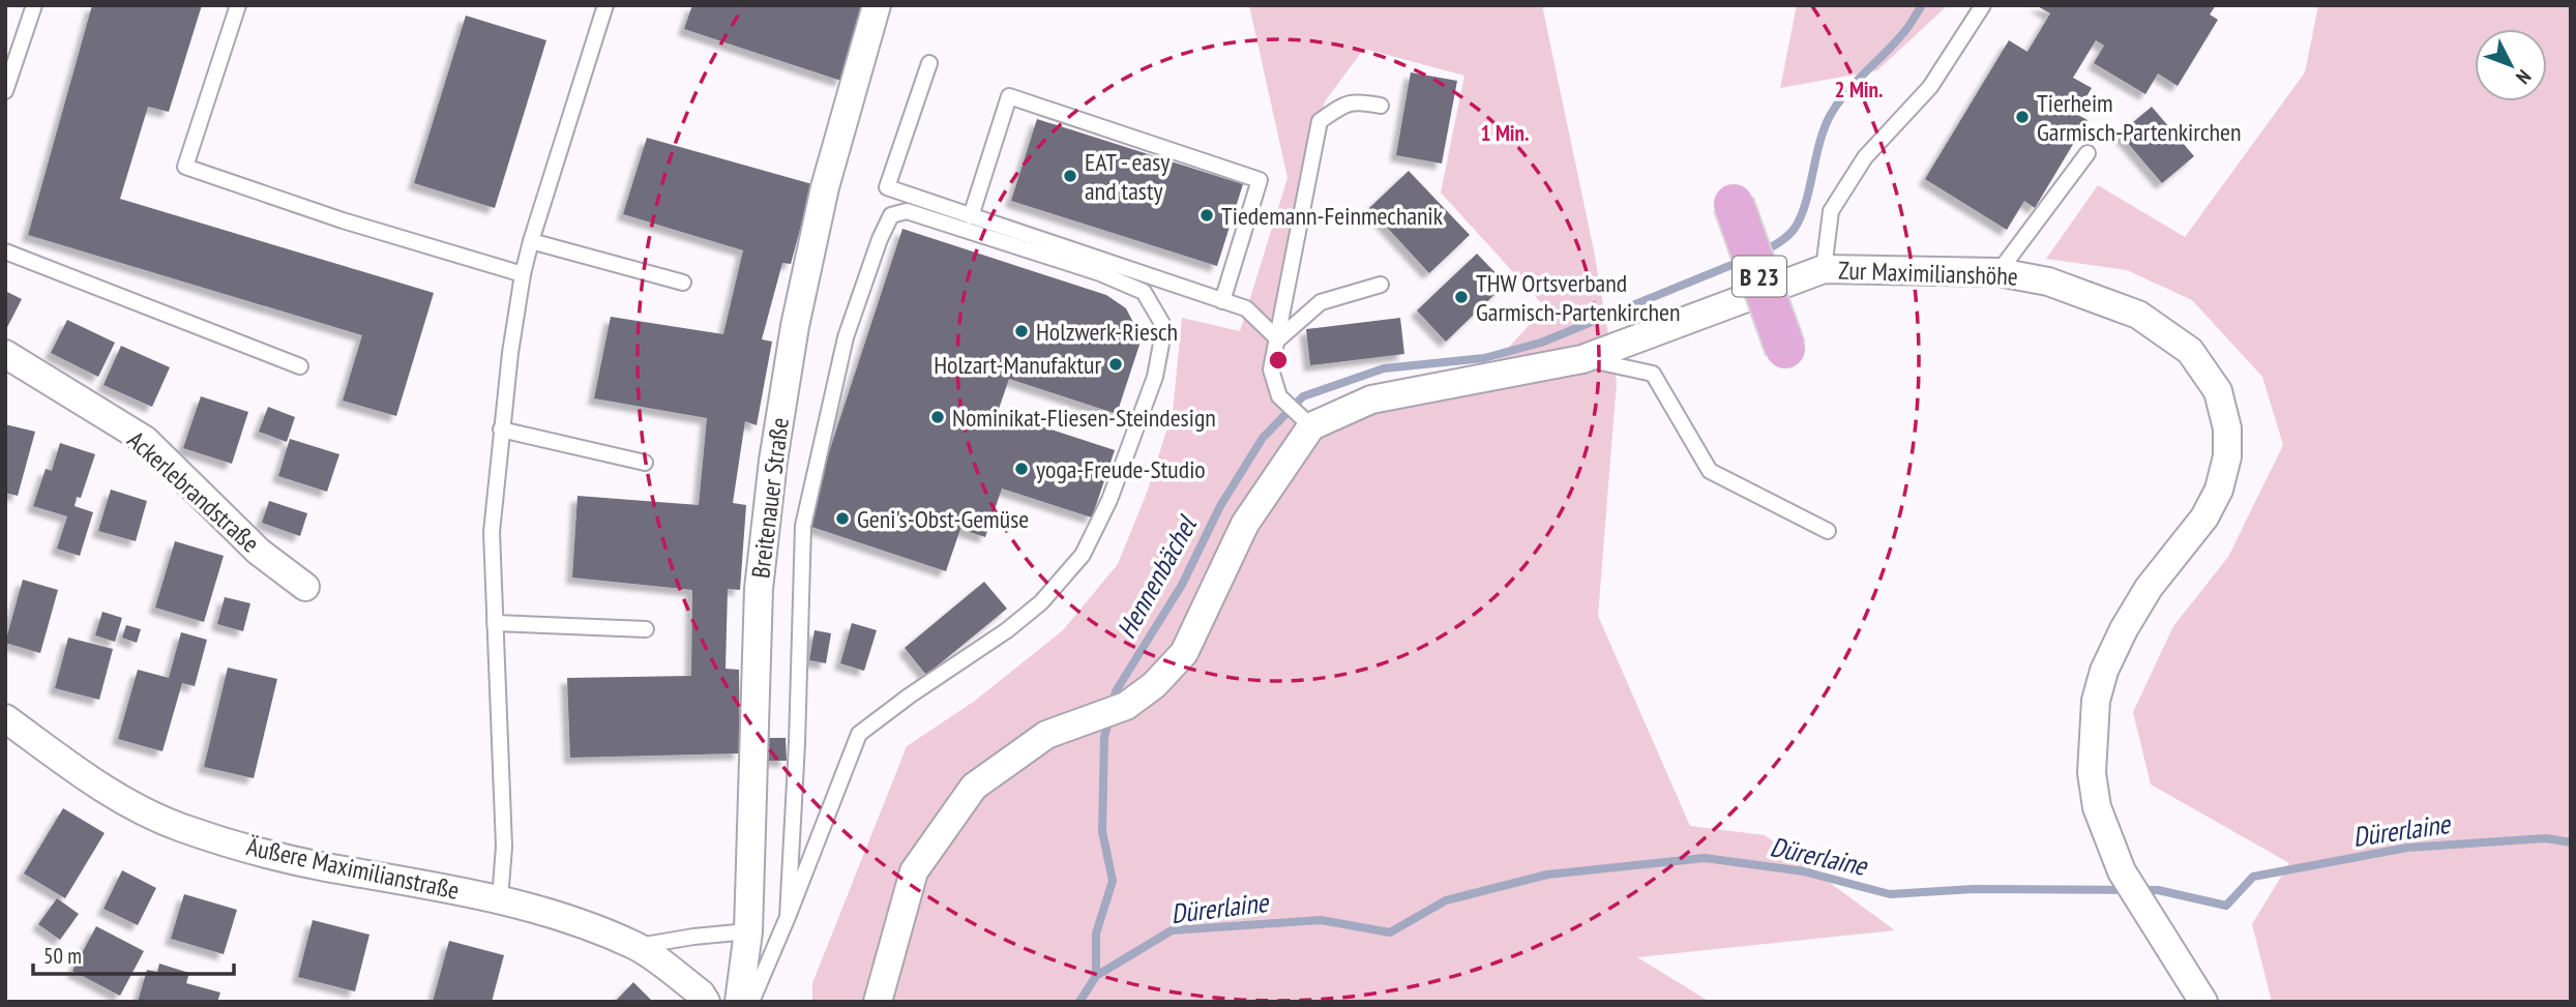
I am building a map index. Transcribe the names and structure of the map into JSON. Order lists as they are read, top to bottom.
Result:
{
  "streets": {
    "main road": ["B 23"],
    "street": [
      "Zur Maximilianshöhe",
      "Ackerlebrandstraße",
      "Breitenauer Straße",
      "Äußere Maximilianstraße"
    ]
  },
  "water": ["Hennenbächel", "Dürerlaine"],
  "places": [
    "Tierheim Garmisch-Partenkirchen",
    "EAT - easy and tasty",
    "Tiedemann-Feinmechanik",
    "THW Ortsverband Garmisch-Partenkirchen",
    "Holzwerk-Riesch",
    "Holzart-Manufaktur",
    "Nominikat-Fliesen-Steindesign",
    "yoga-Freude-Studio",
    "Geni's-Obst-Gemüse"
  ],
  "scale_bar": "50 m",
  "north": "bottom right",
  "rings": ["2 Min.", "1 Min."]
}
